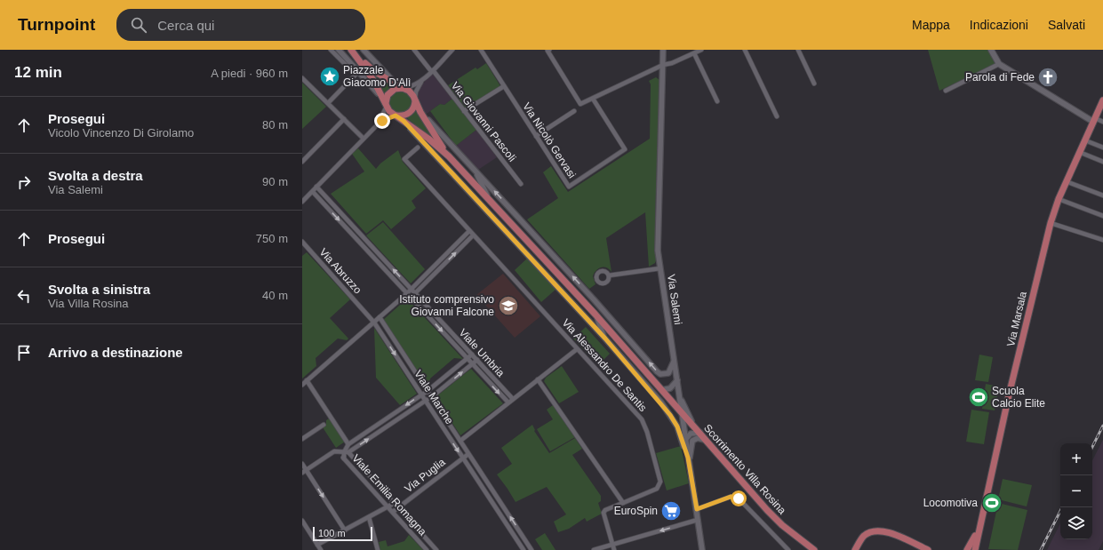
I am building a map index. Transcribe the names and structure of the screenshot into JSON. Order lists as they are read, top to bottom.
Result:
{
  "streets": {
    "main road": ["Via Marsala", "Scorrimento Villa Rosina"],
    "street": [
      "Via Giovanni Pascoli",
      "Via Nicolò Gervasi",
      "Via Abruzzo",
      "Via Salemi",
      "Viale Umbria",
      "Via Alessandro De Santis",
      "Viale Marche",
      "Via Puglia",
      "Viale Emilia Romagna"
    ]
  },
  "crossings": [
    ["Via Abruzzo", "Viale Marche"],
    ["Via Salemi", "Scorrimento Villa Rosina"],
    ["Viale Marche", "Via Puglia"],
    ["Via Puglia", "Viale Emilia Romagna"]
  ],
  "places": {
    "place": ["Piazzale Giacomo D'Alì"],
    "church": ["Parola di Fede"],
    "school or university": ["Istituto comprensivo Giovanni Falcone"],
    "sports": ["Scuola Calcio Elite", "Locomotiva"],
    "supermarket": ["EuroSpin"]
  },
  "scale_bar": "100 m",
  "page": {
    "header": "Turnpoint",
    "search": "Cerca qui",
    "nav": ["Mappa", "Indicazioni", "Salvati"],
    "heading": ["12 min", "A piedi · 960 m"],
    "list": [
      ["Prosegui", "Vicolo Vincenzo Di Girolamo", "80 m"],
      ["Svolta a destra", "Via Salemi", "90 m"],
      ["Prosegui", "750 m"],
      ["Svolta a sinistra", "Via Villa Rosina", "40 m"],
      "Arrivo a destinazione"
    ],
    "map_buttons": ["+", "−"],
    "scale": "100 m"
  }
}
